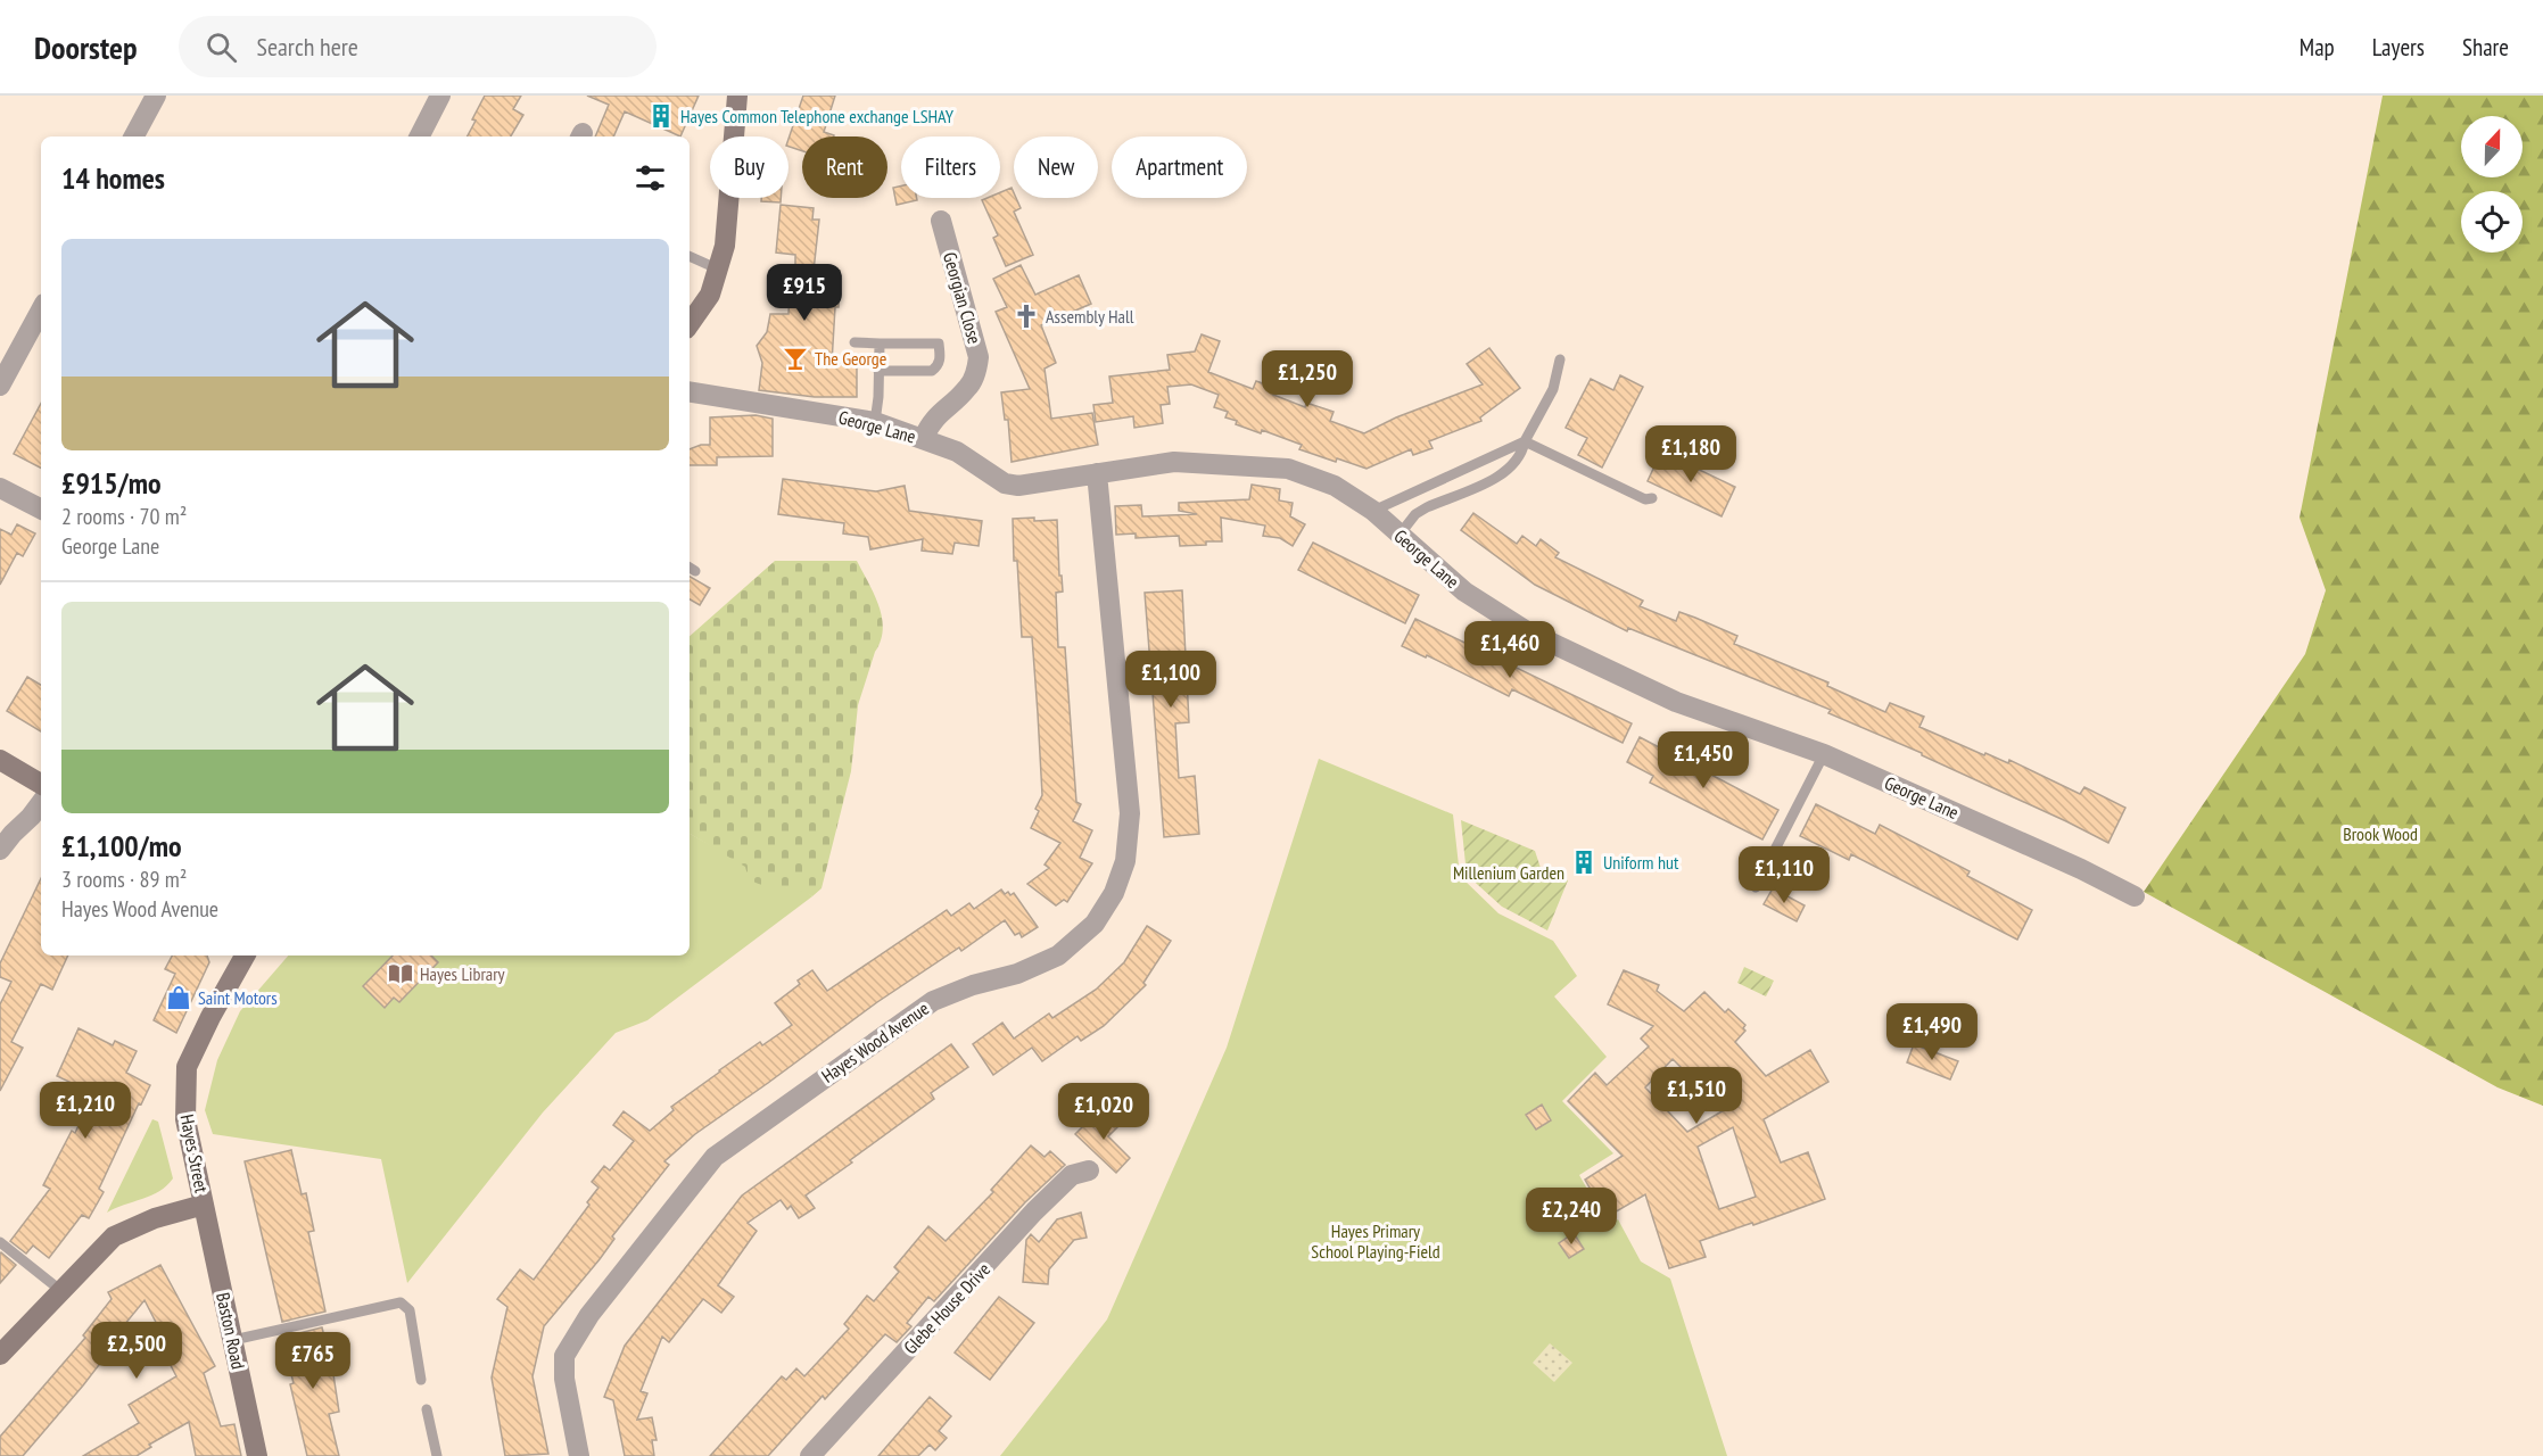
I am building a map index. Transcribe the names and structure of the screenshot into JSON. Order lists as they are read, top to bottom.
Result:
{
  "streets": {
    "main road": ["Hayes Street", "Baston Road"],
    "street": [
      "Georgian Close",
      "George Lane",
      "Hayes Wood Avenue",
      "Glebe House Drive"
    ]
  },
  "crossings": [
    ["Georgian Close", "George Lane"],
    ["George Lane", "Hayes Wood Avenue"],
    ["Hayes Street", "Baston Road"]
  ],
  "parks": ["Brook Wood", "Millenium Garden", "Hayes Primary School Playing-Field"],
  "places": {
    "building": ["Hayes Common Telephone exchange LSHAY", "Uniform hut"],
    "church": ["Assembly Hall"],
    "bar": ["The George"],
    "library": ["Hayes Library"],
    "shop": ["Saint Motors"]
  },
  "north": "top",
  "page": {
    "header": "Doorstep",
    "search": "Search here",
    "nav": ["Map", "Layers", "Share"],
    "chip": [
      "Buy",
      "Rent",
      "Filters",
      "New",
      "Apartment"
    ],
    "heading": "14 homes",
    "list": [
      {
        "name": "£915/mo",
        "note": "2 rooms · 70 m² · George Lane"
      },
      {
        "name": "£1,100/mo",
        "note": "3 rooms · 89 m² · Hayes Wood Avenue"
      }
    ],
    "price": [
      "£915",
      "£1,250",
      "£1,180",
      "£1,460",
      "£1,100",
      "£1,450",
      "£1,110",
      "£1,490",
      "£1,510",
      "£1,210",
      "£1,020",
      "£2,240",
      "£2,500",
      "£765"
    ]
  }
}
